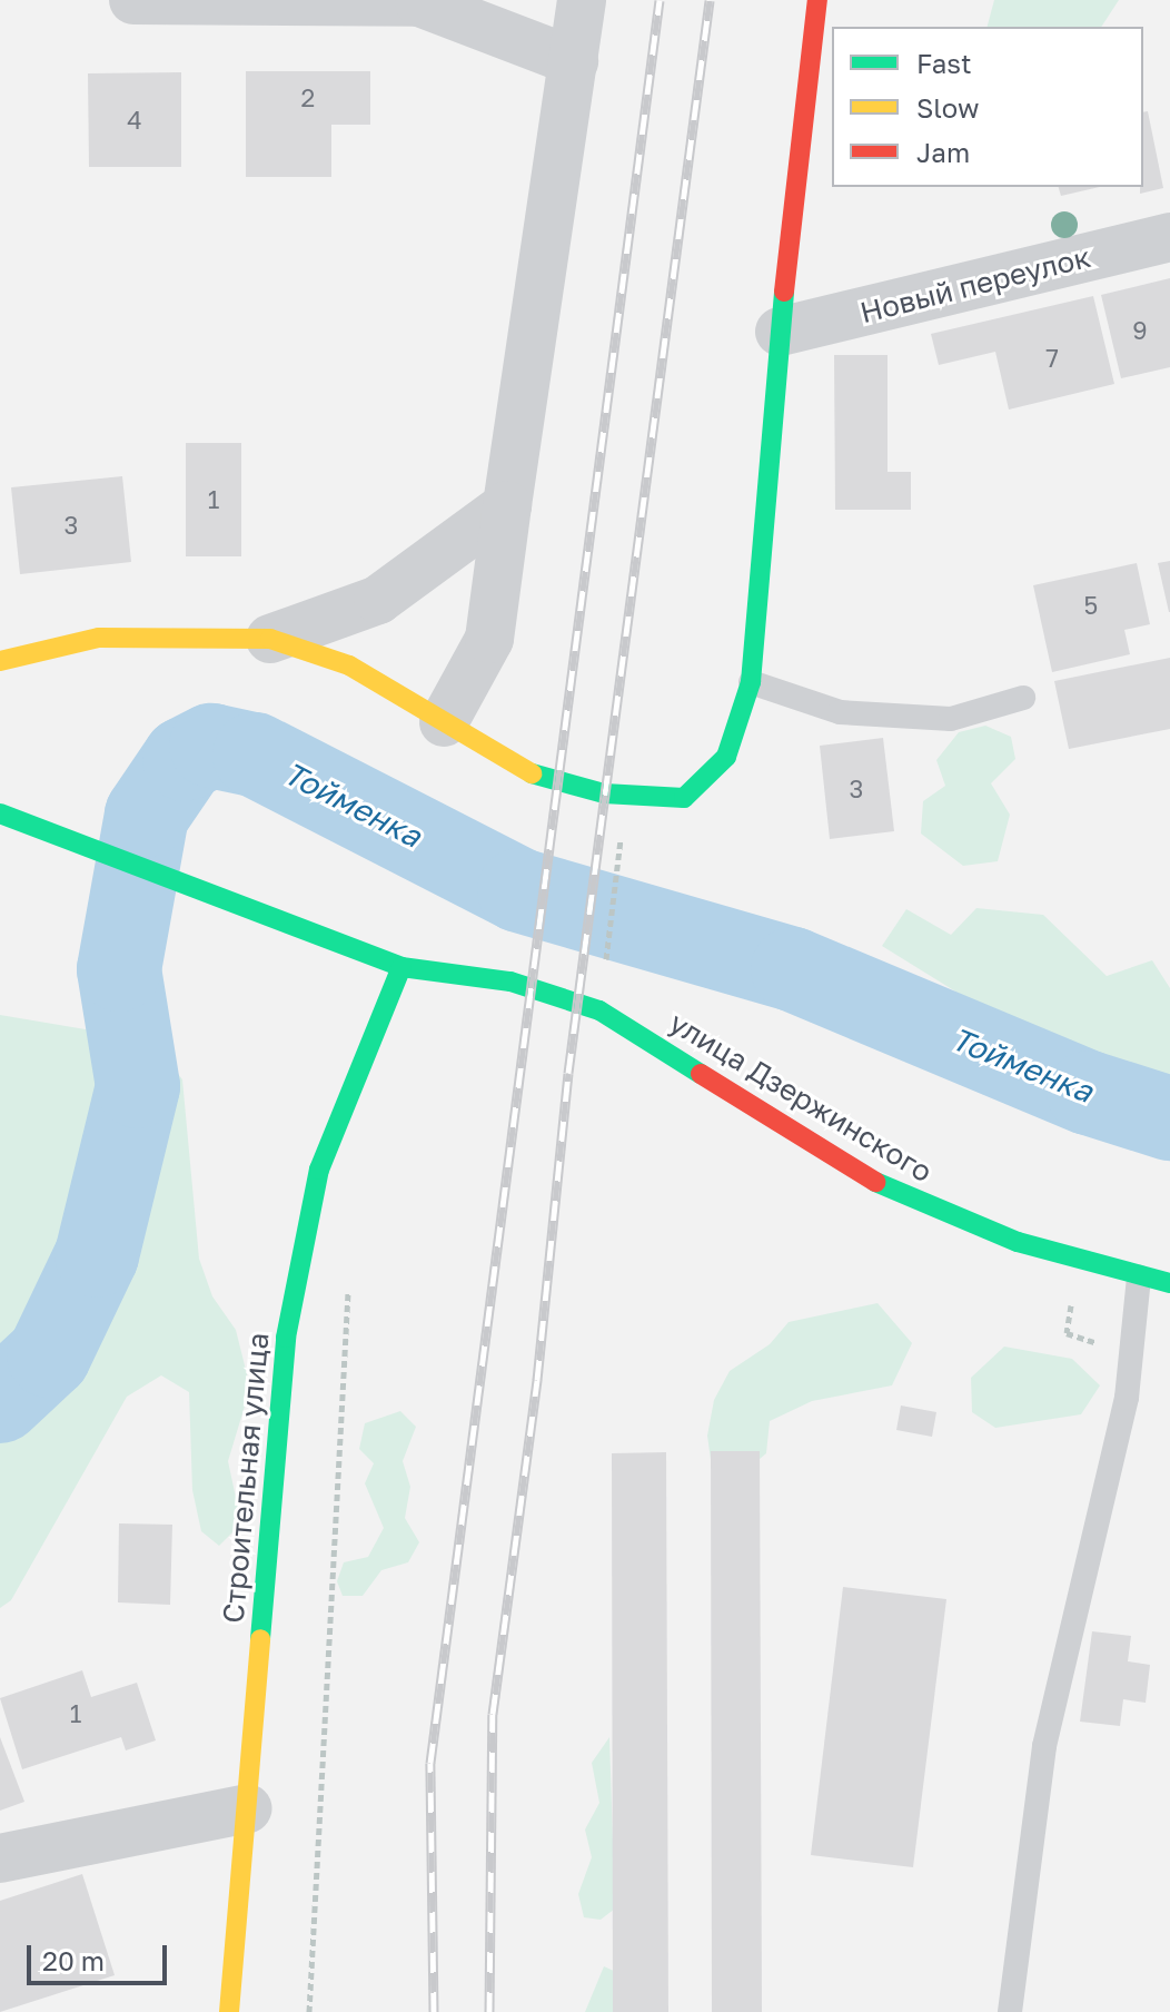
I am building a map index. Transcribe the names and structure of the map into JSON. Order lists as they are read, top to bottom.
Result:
{
  "streets": {
    "street": ["Новый переулок", "улица Дзержинского", "Строительная улица"]
  },
  "crossings": [
    ["улица Дзержинского", "Строительная улица"]
  ],
  "water": ["Тойменка"],
  "house_numbers": [
    "2",
    "4",
    "9",
    "7",
    "1",
    "3",
    "5",
    "3",
    "1"
  ],
  "legend": ["Fast", "Slow", "Jam"],
  "scale_bar": "20 m"
}
